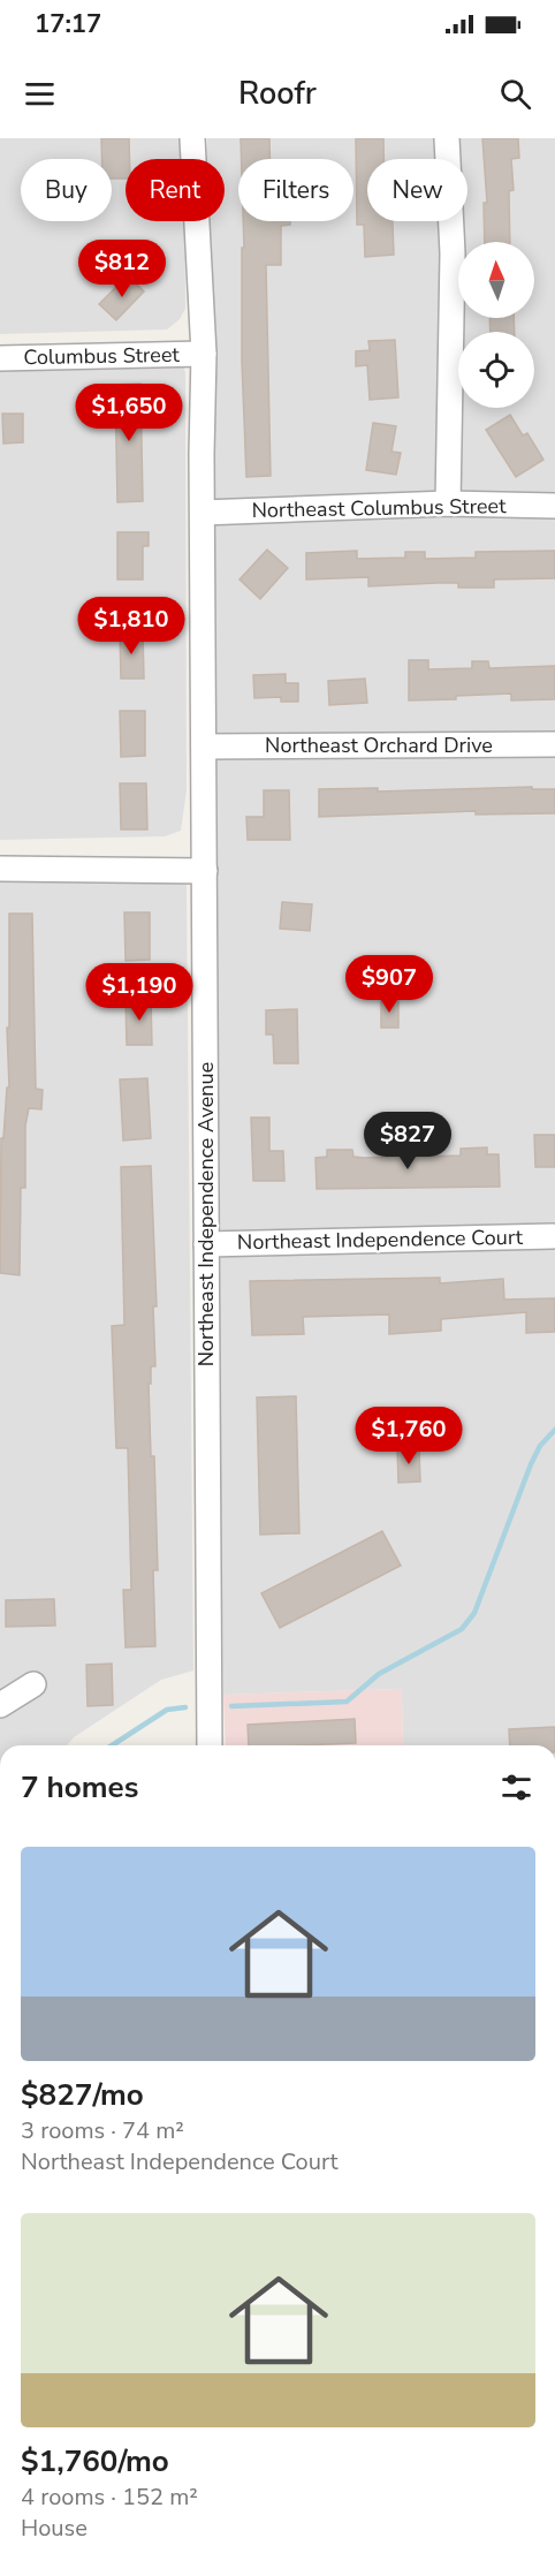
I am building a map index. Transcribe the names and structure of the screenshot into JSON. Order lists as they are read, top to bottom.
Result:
{
  "streets": {
    "street": [
      "Columbus Street",
      "Northeast Columbus Street",
      "Northeast Orchard Drive",
      "Northeast Independence Avenue",
      "Northeast Independence Court"
    ]
  },
  "crossings": [
    ["Columbus Street", "Northeast Independence Avenue"],
    ["Northeast Columbus Street", "Northeast Independence Avenue"],
    ["Northeast Orchard Drive", "Northeast Independence Avenue"],
    ["Northeast Independence Avenue", "Northeast Independence Court"]
  ],
  "north": "top",
  "page": {
    "status": "17:17",
    "header": "Roofr",
    "chip": [
      "Buy",
      "Rent",
      "Filters",
      "New"
    ],
    "price": [
      "$812",
      "$1,650",
      "$1,810",
      "$907",
      "$1,190",
      "$827",
      "$1,760"
    ],
    "heading": "7 homes",
    "list": [
      {
        "name": "$827/mo",
        "note": "3 rooms · 74 m² · Northeast Independence Court"
      },
      {
        "name": "$1,760/mo",
        "note": "4 rooms · 152 m² · House"
      }
    ]
  }
}
